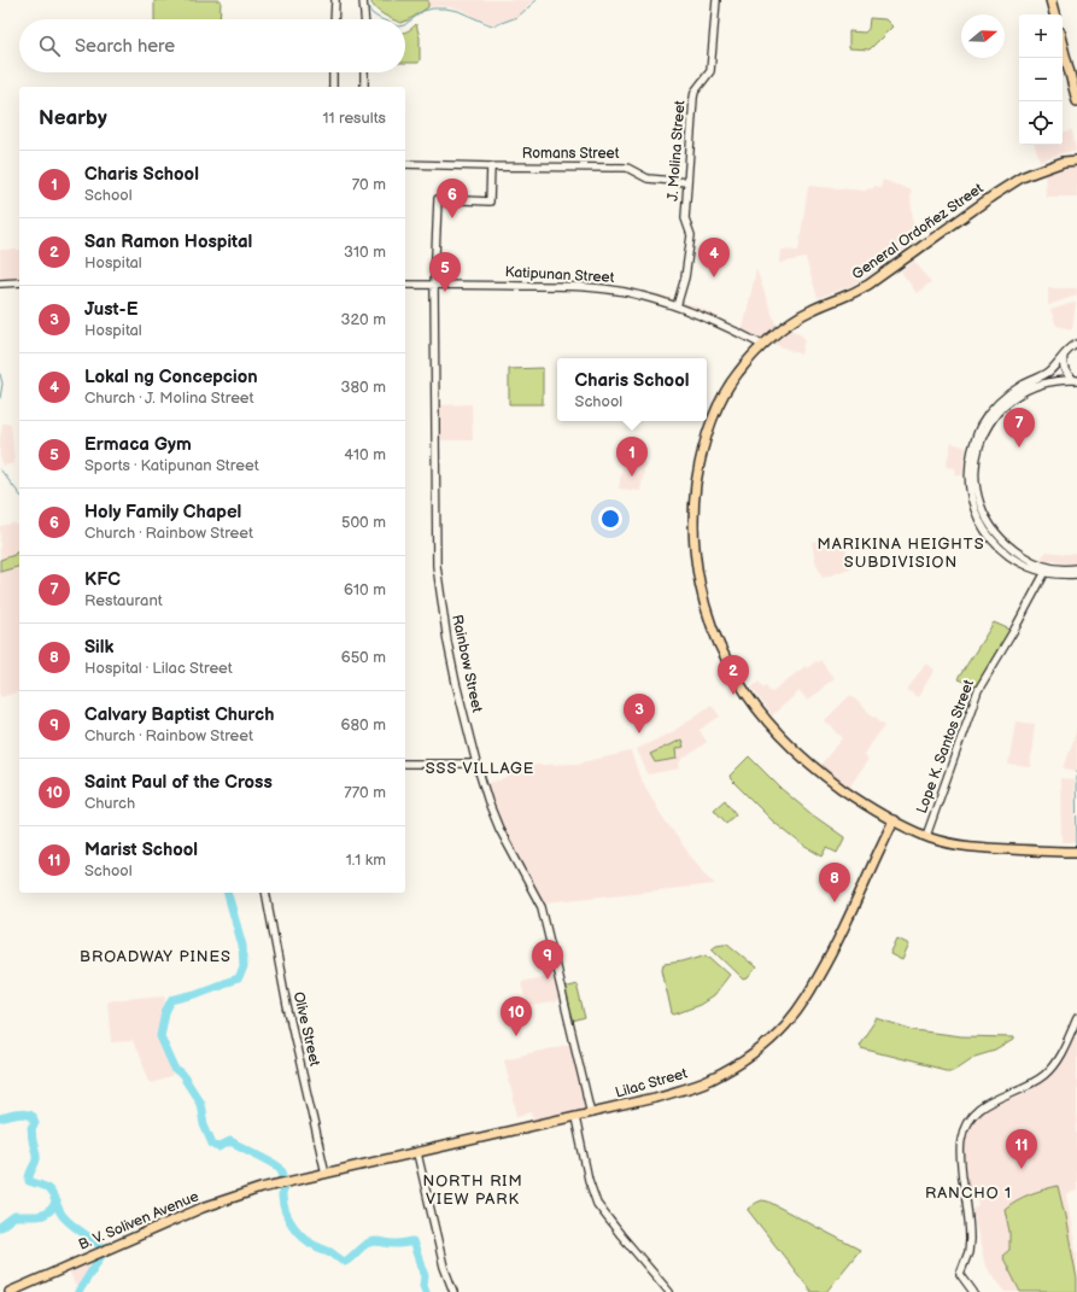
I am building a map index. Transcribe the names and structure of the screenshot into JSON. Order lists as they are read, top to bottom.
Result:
{
  "streets": {
    "main road": ["General Ordoñez Street", "Lilac Street", "B. V. Soliven Avenue"],
    "street": [
      "J. Molina Street",
      "Romans Street",
      "Katipunan Street",
      "Rainbow Street",
      "Lope K. Santos Street",
      "Olive Street"
    ]
  },
  "crossings": [
    ["J. Molina Street", "Romans Street"],
    ["J. Molina Street", "Katipunan Street"],
    ["Romans Street", "Rainbow Street"],
    ["General Ordoñez Street", "Katipunan Street"],
    ["General Ordoñez Street", "Lope K. Santos Street"],
    ["General Ordoñez Street", "Lilac Street"],
    ["Katipunan Street", "Rainbow Street"],
    ["Rainbow Street", "Lilac Street"],
    ["Olive Street", "Lilac Street"],
    ["Lilac Street", "B. V. Soliven Avenue"]
  ],
  "districts": [
    "MARIKINA HEIGHTS SUBDIVISION",
    "SSS VILLAGE",
    "BROADWAY PINES",
    "NORTH RIM VIEW PARK",
    "RANCHO 1"
  ],
  "north": "right",
  "page": {
    "map_buttons": ["+", "−"],
    "search": "Search here",
    "heading": ["Nearby", "11 results"],
    "list": [
      {
        "mark": "1",
        "name": "Charis School",
        "note": "School",
        "value": "70 m"
      },
      {
        "mark": "2",
        "name": "San Ramon Hospital",
        "note": "Hospital",
        "value": "310 m"
      },
      {
        "mark": "3",
        "name": "Just-E",
        "note": "Hospital",
        "value": "320 m"
      },
      {
        "mark": "4",
        "name": "Lokal ng Concepcion",
        "note": "Church · J. Molina Street",
        "value": "380 m"
      },
      {
        "mark": "5",
        "name": "Ermaca Gym",
        "note": "Sports · Katipunan Street",
        "value": "410 m"
      },
      {
        "mark": "6",
        "name": "Holy Family Chapel",
        "note": "Church · Rainbow Street",
        "value": "500 m"
      },
      {
        "mark": "7",
        "name": "KFC",
        "note": "Restaurant",
        "value": "610 m"
      },
      {
        "mark": "8",
        "name": "Silk",
        "note": "Hospital · Lilac Street",
        "value": "650 m"
      },
      {
        "mark": "9",
        "name": "Calvary Baptist Church",
        "note": "Church · Rainbow Street",
        "value": "680 m"
      },
      {
        "mark": "10",
        "name": "Saint Paul of the Cross",
        "note": "Church",
        "value": "770 m"
      },
      {
        "mark": "11",
        "name": "Marist School",
        "note": "School",
        "value": "1.1 km"
      }
    ],
    "pins": [
      "6",
      "4",
      "5",
      "7",
      "1",
      "2",
      "3",
      "8",
      "9",
      "10",
      "11"
    ],
    "popup": ["Charis School", "School"]
  }
}
